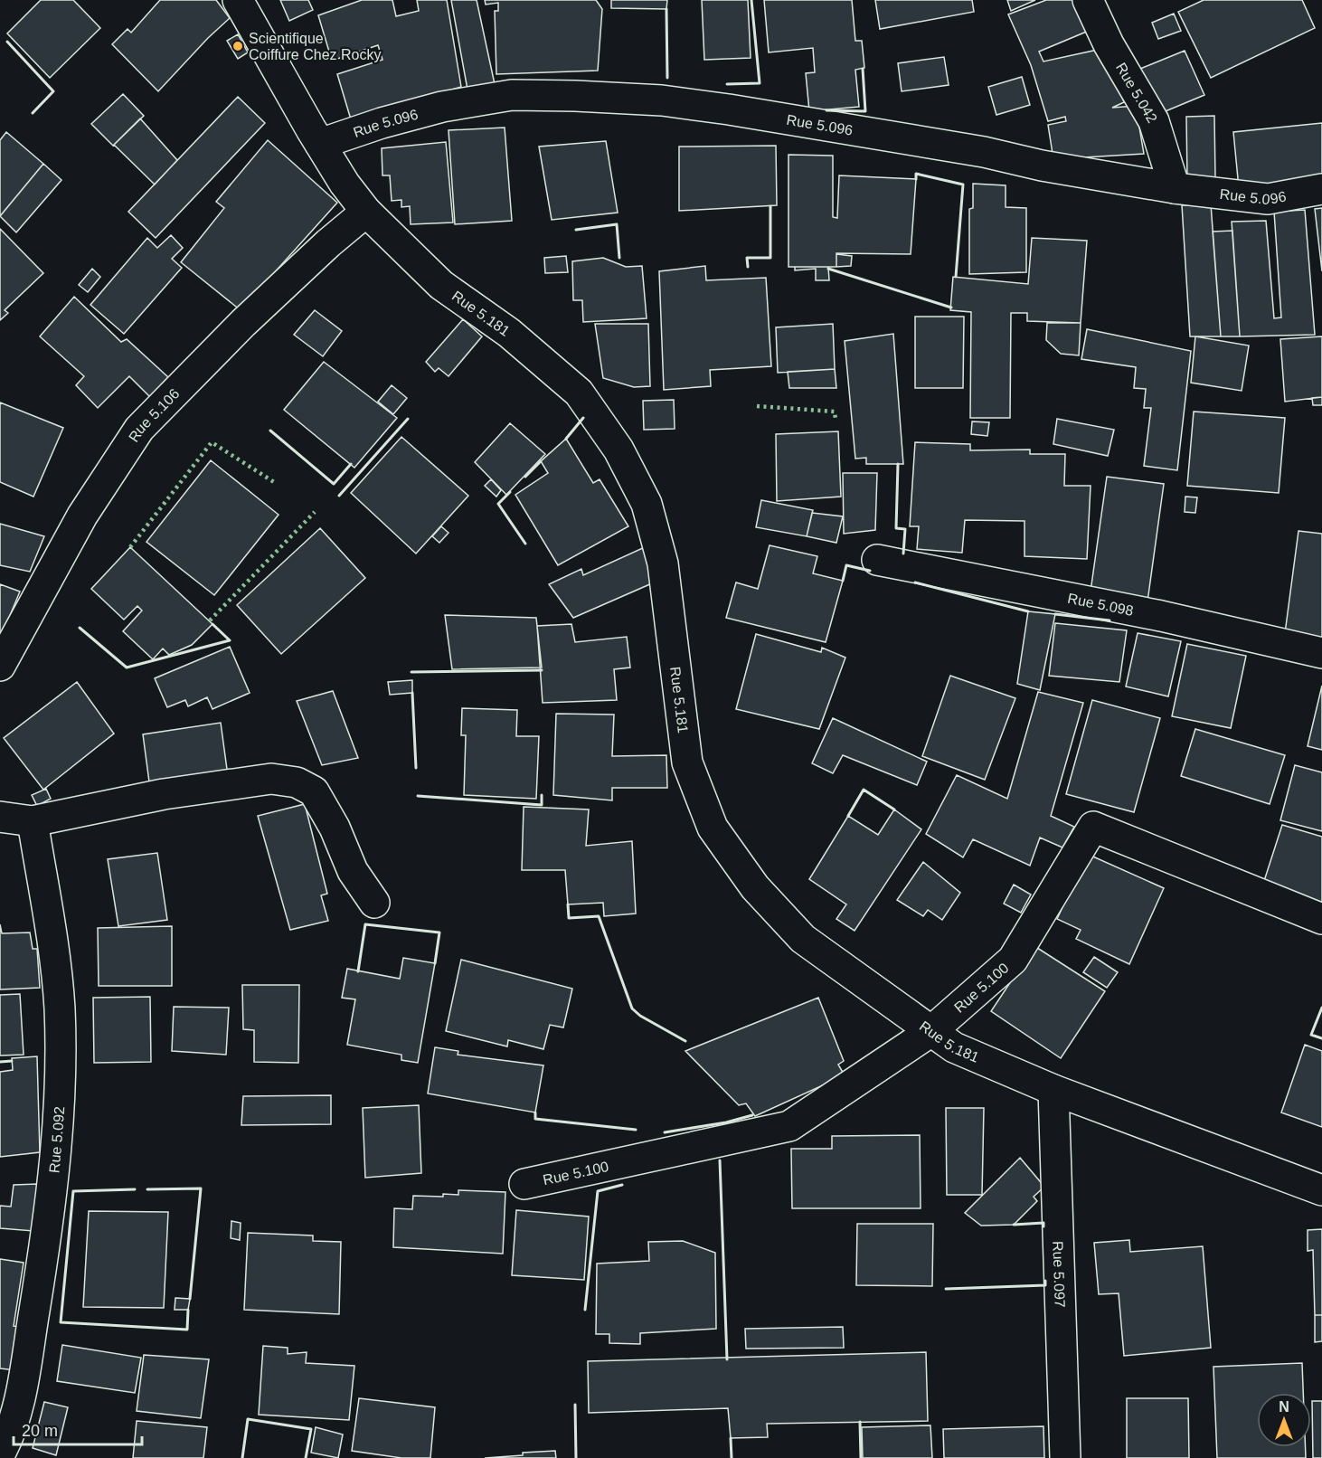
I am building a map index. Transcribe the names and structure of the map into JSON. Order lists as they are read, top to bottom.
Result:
{
  "streets": {
    "street": [
      "Rue 5.042",
      "Rue 5.096",
      "Rue 5.181",
      "Rue 5.106",
      "Rue 5.098",
      "Rue 5.100",
      "Rue 5.092",
      "Rue 5.097"
    ]
  },
  "crossings": [
    ["Rue 5.042", "Rue 5.096"],
    ["Rue 5.096", "Rue 5.181"],
    ["Rue 5.181", "Rue 5.106"],
    ["Rue 5.181", "Rue 5.100"],
    ["Rue 5.181", "Rue 5.097"]
  ],
  "places": ["Scientifique Coiffure Chez Rocky"],
  "scale_bar": "20 m",
  "north": "top"
}
